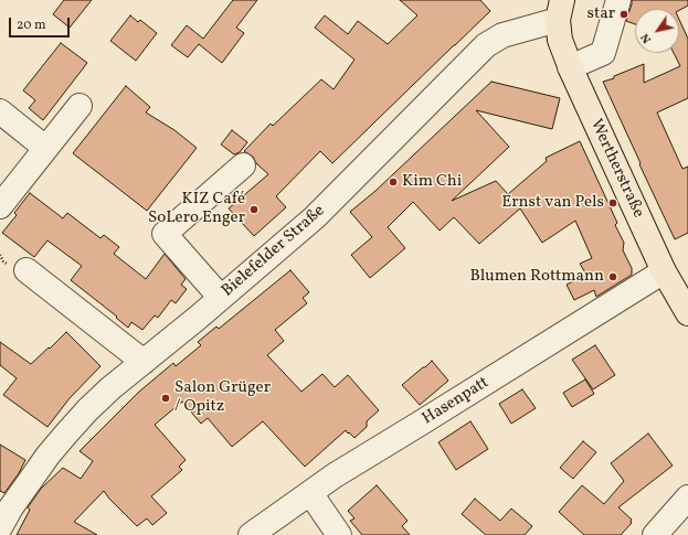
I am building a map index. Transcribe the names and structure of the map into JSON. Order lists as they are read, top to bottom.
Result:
{
  "streets": {
    "main road": ["Wertherstraße"],
    "street": ["Bielefelder Straße", "Hasenpatt"]
  },
  "crossings": [
    ["Wertherstraße", "Bielefelder Straße"],
    ["Wertherstraße", "Hasenpatt"]
  ],
  "places": [
    "star",
    "Kim Chi",
    "Ernst van Pels",
    "KIZ Café SoLero Enger",
    "Blumen Rottmann",
    "Salon Grüger / Opitz"
  ],
  "scale_bar": "20 m",
  "north": "bottom left"
}
